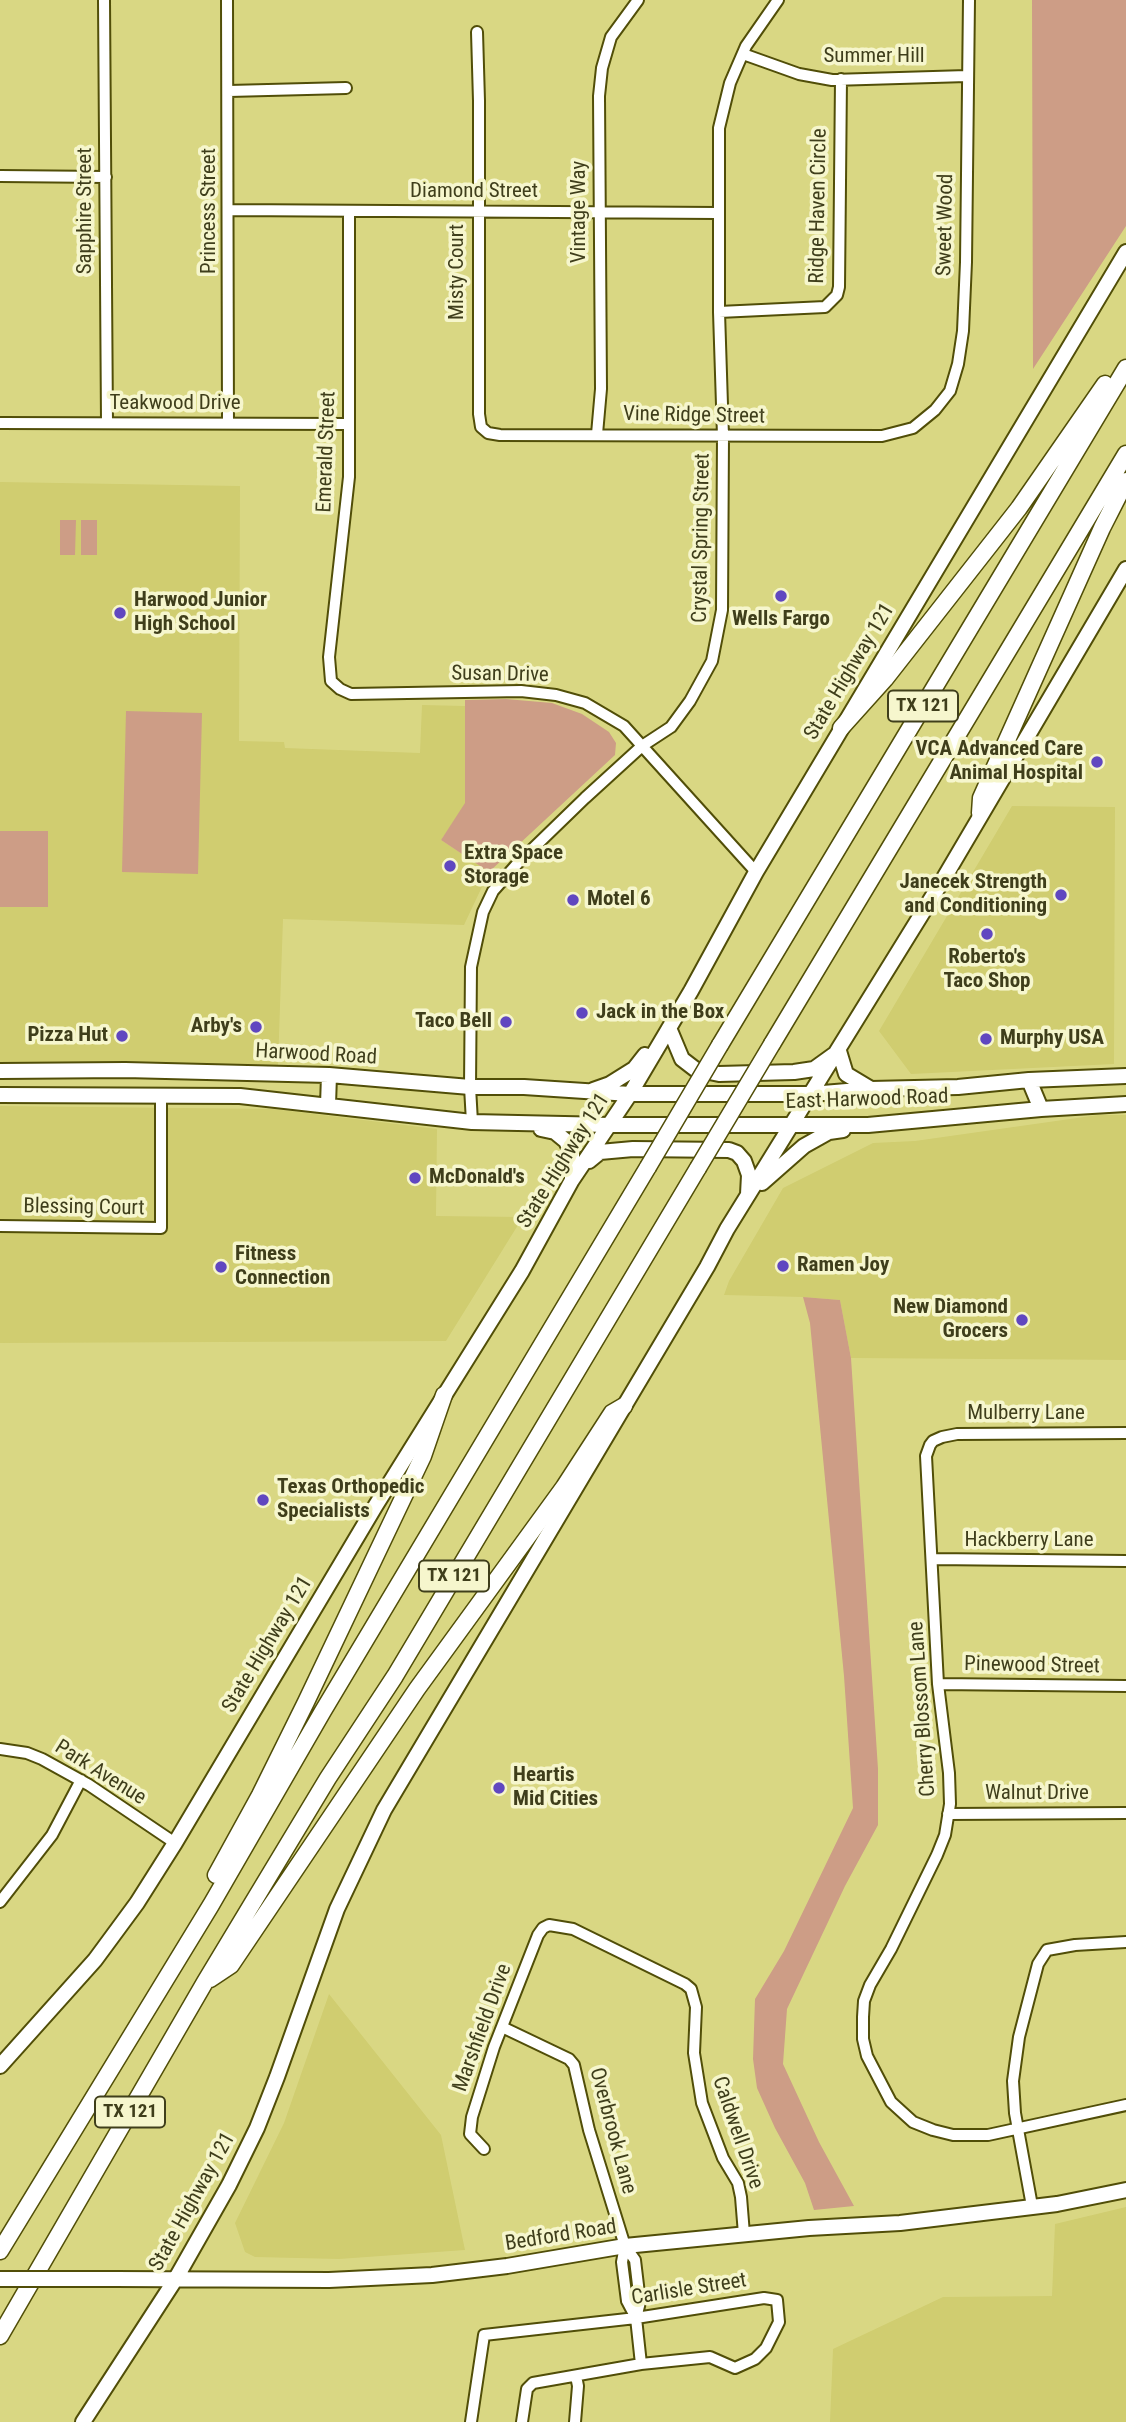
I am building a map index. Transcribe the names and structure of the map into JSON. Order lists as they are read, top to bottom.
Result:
{
  "streets": {
    "highway": ["TX 121"],
    "main road": [
      "State Highway 121",
      "Harwood Road",
      "East Harwood Road",
      "Bedford Road"
    ],
    "street": [
      "Summer Hill",
      "Diamond Street",
      "Ridge Haven Circle",
      "Sapphire Street",
      "Princess Street",
      "Vintage Way",
      "Sweet Wood",
      "Misty Court",
      "Teakwood Drive",
      "Vine Ridge Street",
      "Emerald Street",
      "Crystal Spring Street",
      "Susan Drive",
      "Blessing Court",
      "Mulberry Lane",
      "Hackberry Lane",
      "Pinewood Street",
      "Cherry Blossom Lane",
      "Park Avenue",
      "Walnut Drive",
      "Marshfield Drive",
      "Overbrook Lane",
      "Caldwell Drive",
      "Carlisle Street"
    ]
  },
  "crossings": [
    ["Summer Hill", "Ridge Haven Circle"],
    ["Summer Hill", "Sweet Wood"],
    ["Summer Hill", "Crystal Spring Street"],
    ["Diamond Street", "Princess Street"],
    ["Diamond Street", "Vintage Way"],
    ["Diamond Street", "Misty Court"],
    ["Diamond Street", "Emerald Street"],
    ["Diamond Street", "Crystal Spring Street"],
    ["Ridge Haven Circle", "Crystal Spring Street"],
    ["Sapphire Street", "Teakwood Drive"],
    ["Princess Street", "Teakwood Drive"],
    ["Vintage Way", "Vine Ridge Street"],
    ["Sweet Wood", "Vine Ridge Street"],
    ["Misty Court", "Vine Ridge Street"],
    ["Teakwood Drive", "Emerald Street"],
    ["Vine Ridge Street", "Crystal Spring Street"],
    ["Emerald Street", "Susan Drive"],
    ["Crystal Spring Street", "Susan Drive"],
    ["Crystal Spring Street", "Harwood Road"],
    ["State Highway 121", "Susan Drive"],
    ["State Highway 121", "Harwood Road"],
    ["State Highway 121", "East Harwood Road"],
    ["State Highway 121", "Park Avenue"],
    ["State Highway 121", "Bedford Road"],
    ["Harwood Road", "East Harwood Road"],
    ["Mulberry Lane", "Cherry Blossom Lane"],
    ["Hackberry Lane", "Cherry Blossom Lane"],
    ["Pinewood Street", "Cherry Blossom Lane"],
    ["Cherry Blossom Lane", "Walnut Drive"],
    ["Marshfield Drive", "Overbrook Lane"],
    ["Marshfield Drive", "Caldwell Drive"],
    ["Overbrook Lane", "Bedford Road"],
    ["Overbrook Lane", "Carlisle Street"],
    ["Caldwell Drive", "Bedford Road"]
  ],
  "places": [
    "Wells Fargo",
    "Harwood Junior High School",
    "VCA Advanced Care Animal Hospital",
    "Extra Space Storage",
    "Janecek Strength and Conditioning",
    "Motel 6",
    "Roberto's Taco Shop",
    "Jack in the Box",
    "Taco Bell",
    "Arby's",
    "Pizza Hut",
    "Murphy USA",
    "McDonald's",
    "Ramen Joy",
    "Fitness Connection",
    "New Diamond Grocers",
    "Texas Orthopedic Specialists",
    "Heartis Mid Cities"
  ]
}
